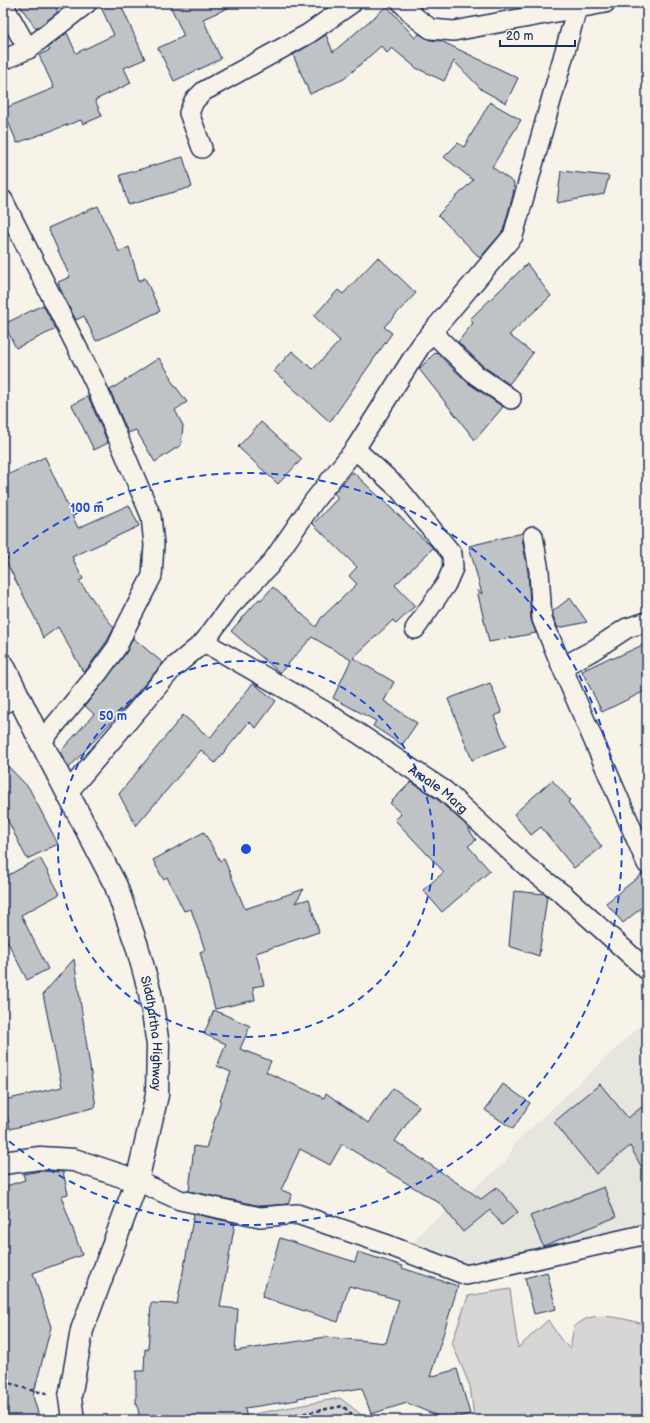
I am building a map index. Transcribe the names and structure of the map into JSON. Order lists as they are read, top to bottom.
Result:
{
  "streets": {
    "main road": ["Siddhartha Highway"],
    "street": ["Amale Marg"]
  },
  "scale_bar": "20 m",
  "rings": ["100 m", "50 m"]
}
